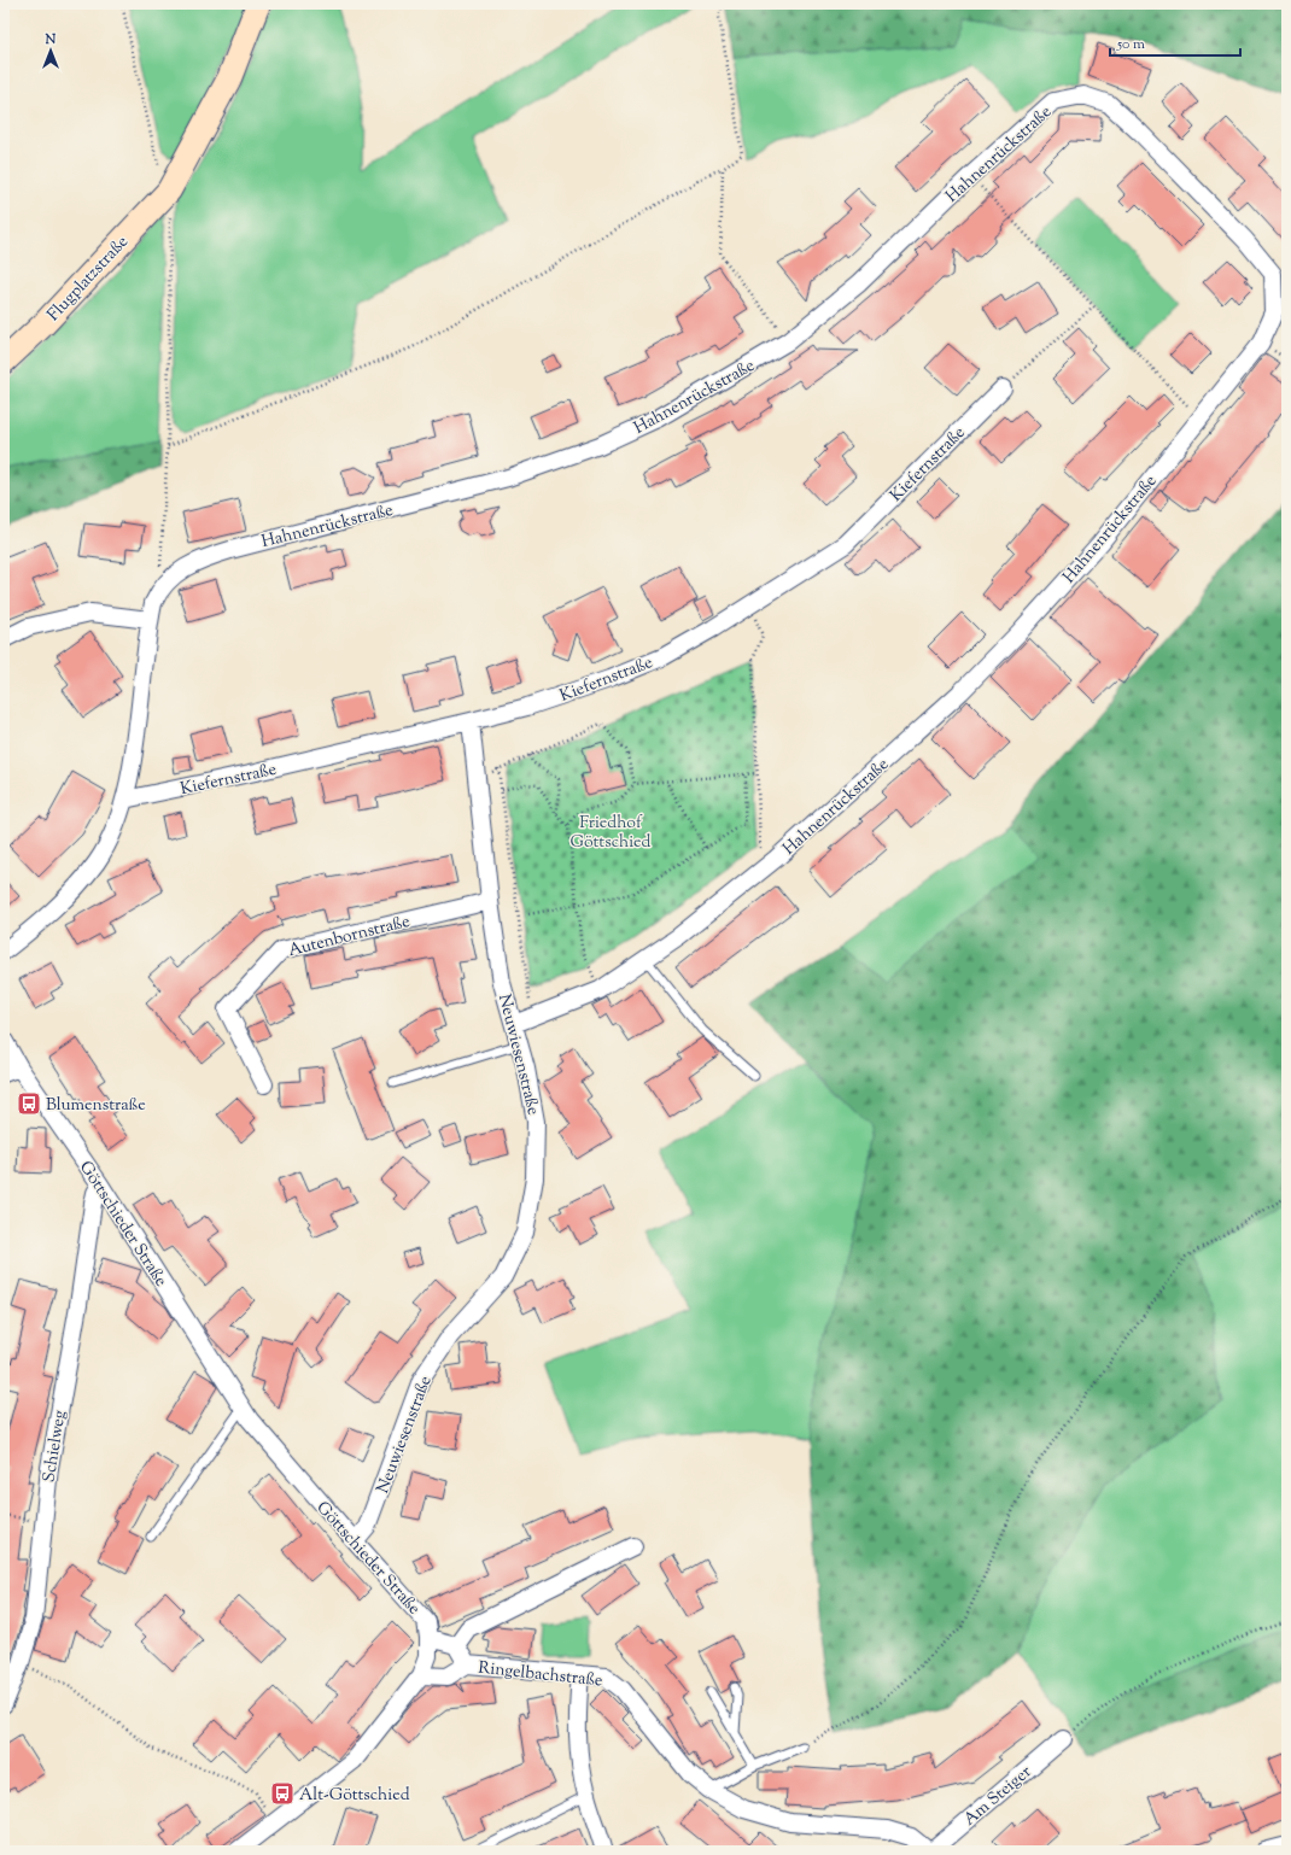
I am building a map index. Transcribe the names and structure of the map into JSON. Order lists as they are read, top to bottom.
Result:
{
  "streets": {
    "street": [
      "Hahnenrückstraße",
      "Flugplatzstraße",
      "Kiefernstraße",
      "Autenbornstraße",
      "Neuwiesenstraße",
      "Göttschieder Straße",
      "Schielweg",
      "Ringelbachstraße",
      "Am Steiger"
    ]
  },
  "crossings": [
    ["Hahnenrückstraße", "Kiefernstraße"],
    ["Hahnenrückstraße", "Neuwiesenstraße"],
    ["Kiefernstraße", "Neuwiesenstraße"],
    ["Autenbornstraße", "Neuwiesenstraße"],
    ["Neuwiesenstraße", "Göttschieder Straße"],
    ["Göttschieder Straße", "Schielweg"],
    ["Göttschieder Straße", "Ringelbachstraße"],
    ["Ringelbachstraße", "Am Steiger"]
  ],
  "parks": ["Friedhof Göttschied"],
  "places": {
    "bus stop": ["Blumenstraße", "Alt-Göttschied"]
  },
  "scale_bar": "50 m",
  "north": "top"
}
